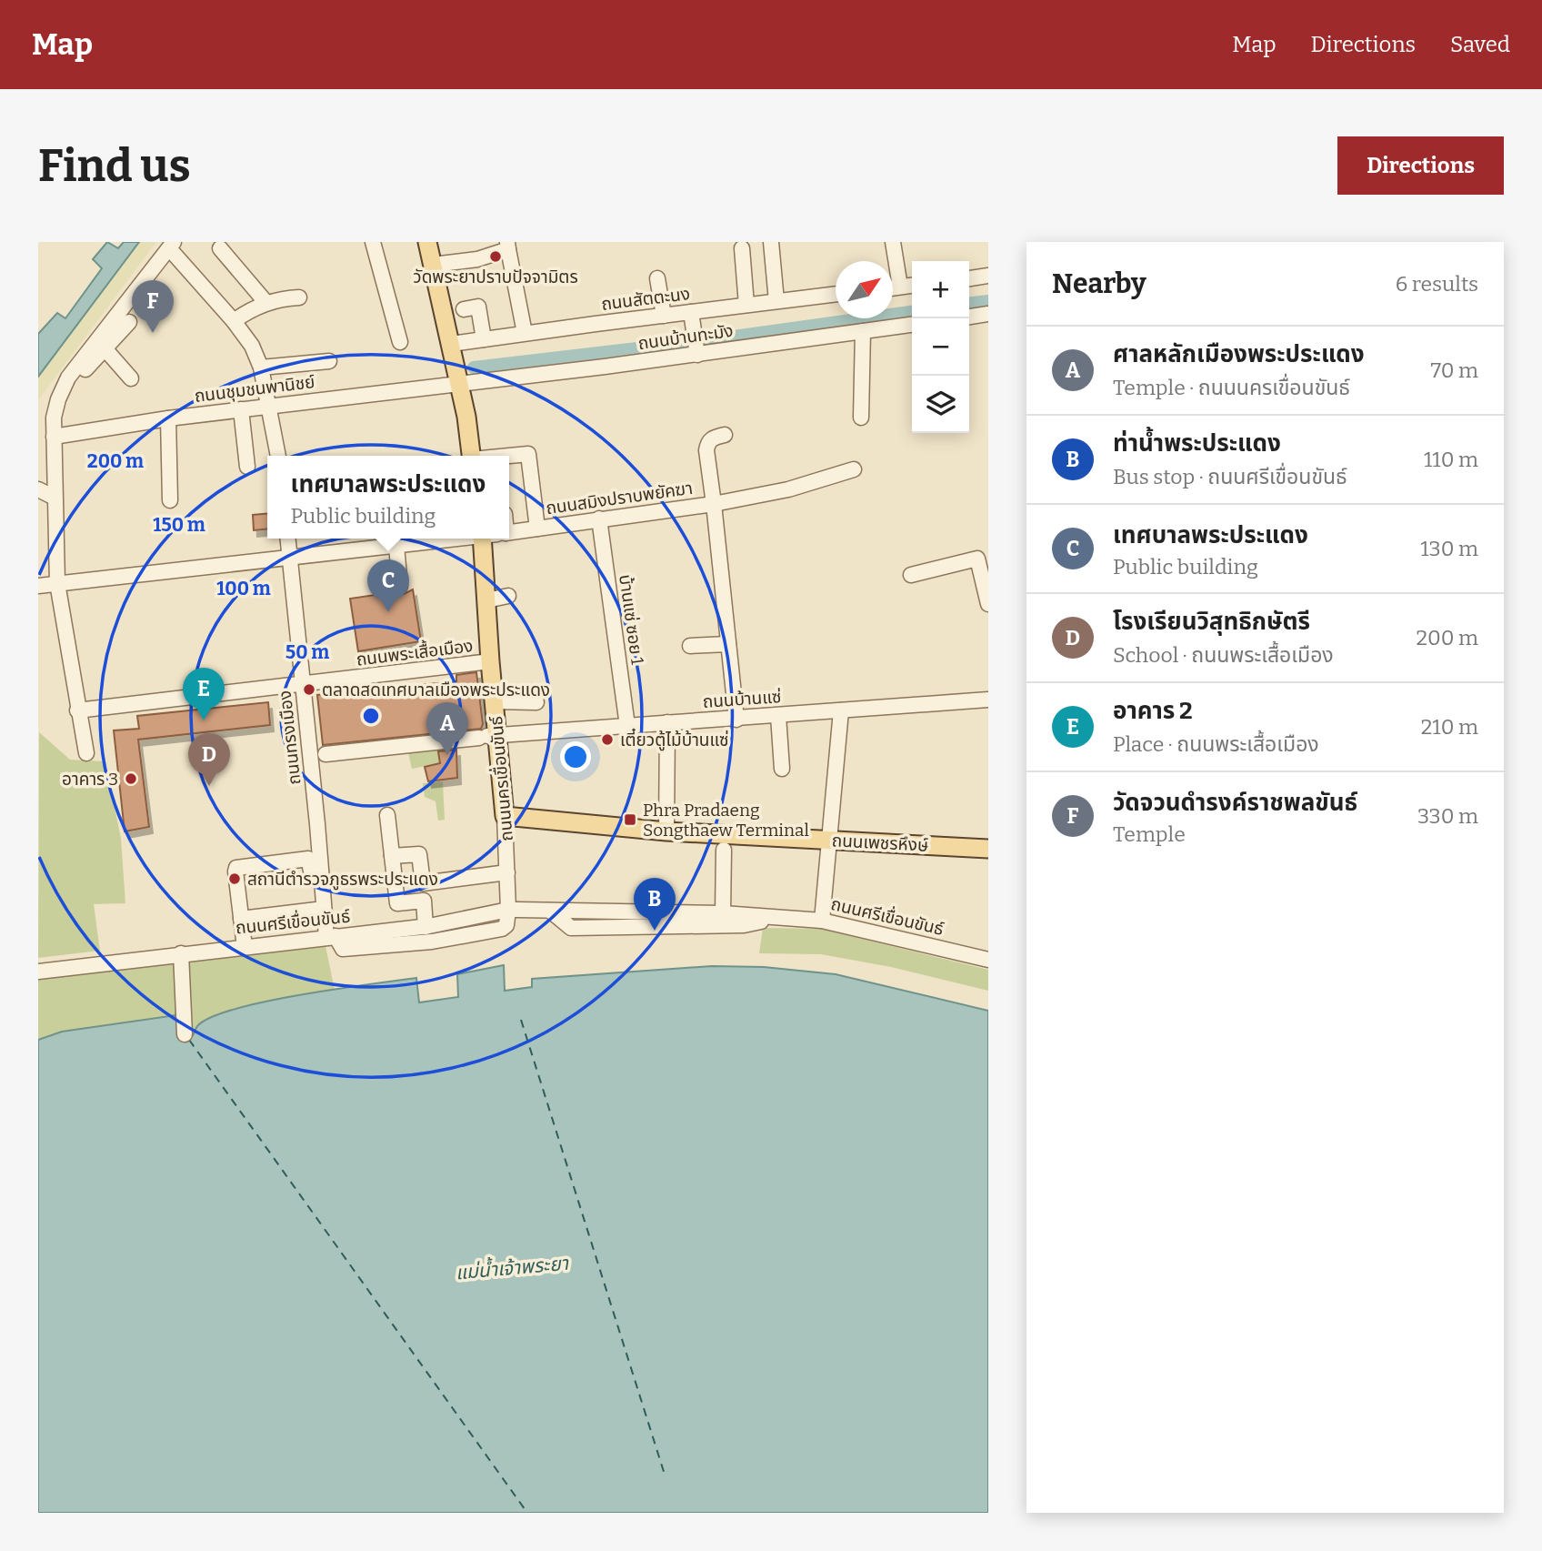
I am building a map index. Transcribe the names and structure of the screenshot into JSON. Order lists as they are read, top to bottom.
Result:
{
  "streets": {
    "main road": ["ถนนนครเขื่อนขันธ์", "ถนนเพชรหึงษ์"],
    "street": [
      "ถนนสัตตะนง",
      "ถนนบ้านทะมัง",
      "ถนนชุมชนพานิชย์",
      "ถนนสมิงปราบพยัคฆา",
      "บ้านแซ่ ซอย 1",
      "ถนนพระเสื้อเมือง",
      "ถนนบ้านแซ่",
      "ถนนทรงเมือง",
      "ถนนศรีเขื่อนขันธ์"
    ]
  },
  "crossings": [
    ["ถนนบ้านทะมัง", "ถนนชุมชนพานิชย์"],
    ["ถนนสมิงปราบพยัคฆา", "บ้านแซ่ ซอย 1"],
    ["ถนนสมิงปราบพยัคฆา", "ถนนบ้านแซ่"],
    ["ถนนสมิงปราบพยัคฆา", "ถนนทรงเมือง"],
    ["บ้านแซ่ ซอย 1", "ถนนบ้านแซ่"],
    ["ถนนพระเสื้อเมือง", "ถนนทรงเมือง"],
    ["ถนนพระเสื้อเมือง", "ถนนนครเขื่อนขันธ์"],
    ["ถนนบ้านแซ่", "ถนนนครเขื่อนขันธ์"],
    ["ถนนทรงเมือง", "ถนนศรีเขื่อนขันธ์"],
    ["ถนนนครเขื่อนขันธ์", "ถนนเพชรหึงษ์"],
    ["ถนนนครเขื่อนขันธ์", "ถนนศรีเขื่อนขันธ์"]
  ],
  "water": ["แม่น้ำเจ้าพระยา"],
  "places": {
    "other": [
      "วัดพระยาปราบปัจจามิตร",
      "ตลาดสดเทศบาลเมืองพระประแดง",
      "เตี๋ยวตู้ไม้บ้านแซ่",
      "อาคาร 3",
      "สถานีตำรวจภูธรพระประแดง"
    ],
    "transit": ["Phra Pradaeng Songthaew Terminal"]
  },
  "north": "top right",
  "page": {
    "header": "Map",
    "nav": ["Map", "Directions", "Saved"],
    "buttons": "Directions",
    "title": "Find us",
    "heading": ["Nearby", "6 results"],
    "map_buttons": ["+", "−"],
    "pins": [
      "F",
      "C",
      "E",
      "A",
      "D",
      "B"
    ],
    "list": [
      {
        "mark": "A",
        "name": "ศาลหลักเมืองพระประแดง",
        "note": "Temple · ถนนนครเขื่อนขันธ์",
        "value": "70 m"
      },
      {
        "mark": "B",
        "name": "ท่าน้ำพระประแดง",
        "note": "Bus stop · ถนนศรีเขื่อนขันธ์",
        "value": "110 m"
      },
      {
        "mark": "C",
        "name": "เทศบาลพระประแดง",
        "note": "Public building",
        "value": "130 m"
      },
      {
        "mark": "D",
        "name": "โรงเรียนวิสุทธิกษัตรี",
        "note": "School · ถนนพระเสื้อเมือง",
        "value": "200 m"
      },
      {
        "mark": "E",
        "name": "อาคาร 2",
        "note": "Place · ถนนพระเสื้อเมือง",
        "value": "210 m"
      },
      {
        "mark": "F",
        "name": "วัดจวนดำรงค์ราชพลขันธ์",
        "note": "Temple",
        "value": "330 m"
      }
    ],
    "popup": ["เทศบาลพระประแดง", "Public building"]
  },
  "rings": [
    "200 m",
    "150 m",
    "100 m",
    "50 m"
  ]
}
